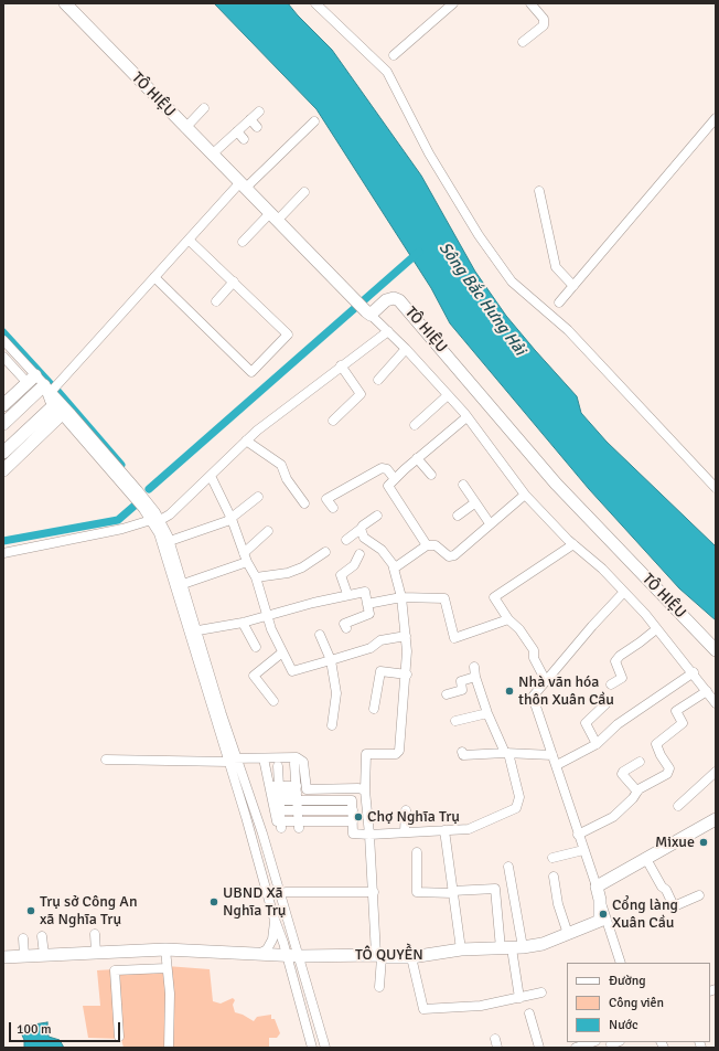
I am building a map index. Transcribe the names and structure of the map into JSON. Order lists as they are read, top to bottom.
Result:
{
  "streets": {
    "main road": ["TÔ HIỆU", "TÔ QUYỀN"]
  },
  "water": ["Sông Bắc Hưng Hải"],
  "places": [
    "Nhà văn hóa thôn Xuân Cầu",
    "Chợ Nghĩa Trụ",
    "Mixue",
    "UBND Xã Nghĩa Trụ",
    "Trụ sở Công An xã Nghĩa Trụ",
    "Cổng làng Xuân Cầu"
  ],
  "legend": ["Đường", "Công viên", "Nước"],
  "scale_bar": "100 m"
}
